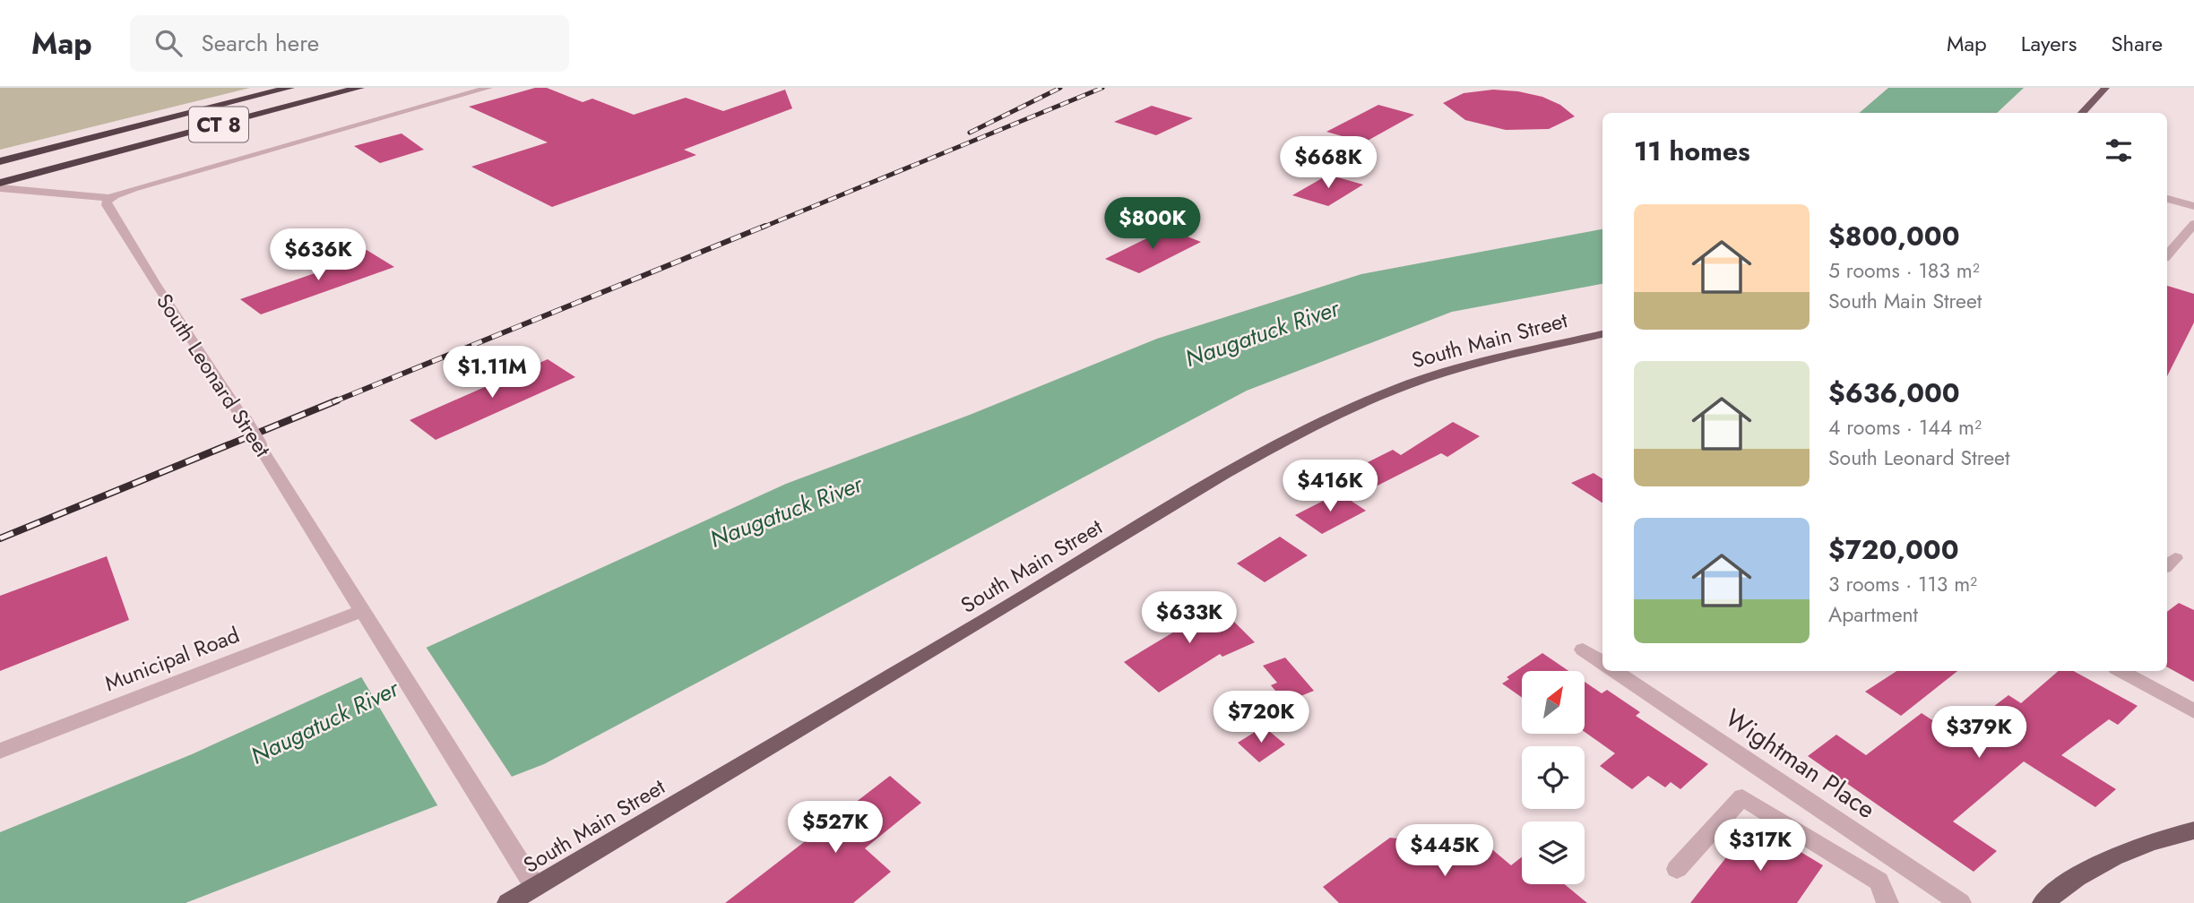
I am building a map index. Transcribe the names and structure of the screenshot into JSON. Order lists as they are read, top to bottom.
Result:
{
  "streets": {
    "highway": ["CT 8"],
    "main road": ["South Main Street"],
    "street": ["South Leonard Street", "Municipal Road", "Wightman Place"]
  },
  "crossings": [
    ["South Main Street", "South Leonard Street"],
    ["South Leonard Street", "Municipal Road"]
  ],
  "water": ["Naugatuck River"],
  "north": "top right",
  "page": {
    "header": "Map",
    "search": "Search here",
    "nav": ["Map", "Layers", "Share"],
    "heading": "11 homes",
    "price": [
      "$668K",
      "$800K",
      "$636K",
      "$1.11M",
      "$416K",
      "$633K",
      "$720K",
      "$379K",
      "$527K",
      "$317K",
      "$445K"
    ],
    "list": [
      {
        "name": "$800,000",
        "note": "5 rooms · 183 m² · South Main Street"
      },
      {
        "name": "$636,000",
        "note": "4 rooms · 144 m² · South Leonard Street"
      },
      {
        "name": "$720,000",
        "note": "3 rooms · 113 m² · Apartment"
      }
    ]
  }
}
